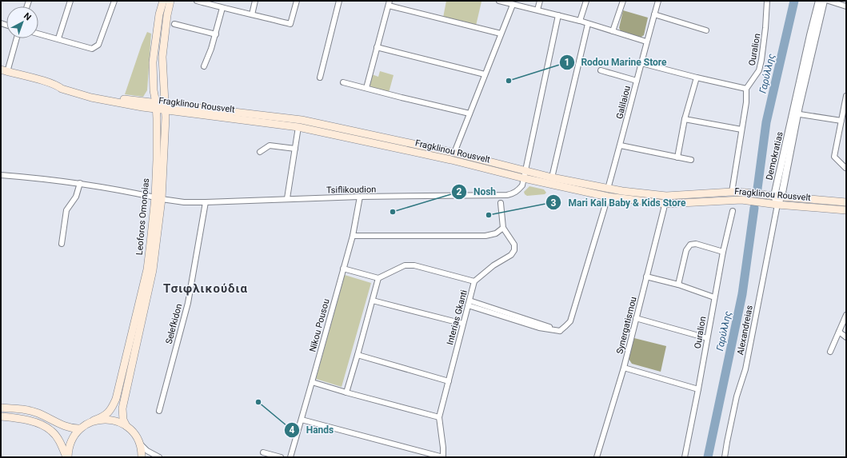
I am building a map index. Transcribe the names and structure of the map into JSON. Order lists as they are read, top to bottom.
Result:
{
  "streets": {
    "main road": ["Fragklinou Rousvelt", "Leoforos Omonoias"],
    "street": [
      "Ouralion",
      "Galilaiou",
      "Demokratias",
      "Tsiflikoudion",
      "Interias Gkanti",
      "Selefkidon",
      "Nikou Pousou",
      "Synergatismou",
      "Alexandreias"
    ]
  },
  "crossings": [
    ["Galilaiou", "Fragklinou Rousvelt"],
    ["Fragklinou Rousvelt", "Demokratias"],
    ["Fragklinou Rousvelt", "Tsiflikoudion"],
    ["Fragklinou Rousvelt", "Leoforos Omonoias"],
    ["Fragklinou Rousvelt", "Synergatismou"],
    ["Fragklinou Rousvelt", "Alexandreias"],
    ["Tsiflikoudion", "Leoforos Omonoias"],
    ["Tsiflikoudion", "Selefkidon"],
    ["Tsiflikoudion", "Nikou Pousou"]
  ],
  "districts": ["Τσιφλικούδια"],
  "water": ["Γαρύλλης"],
  "places": [
    "Rodou Marine Store",
    "Nosh",
    "Mari Kali Baby & Kids Store",
    "Hands"
  ],
  "north": "top right"
}
